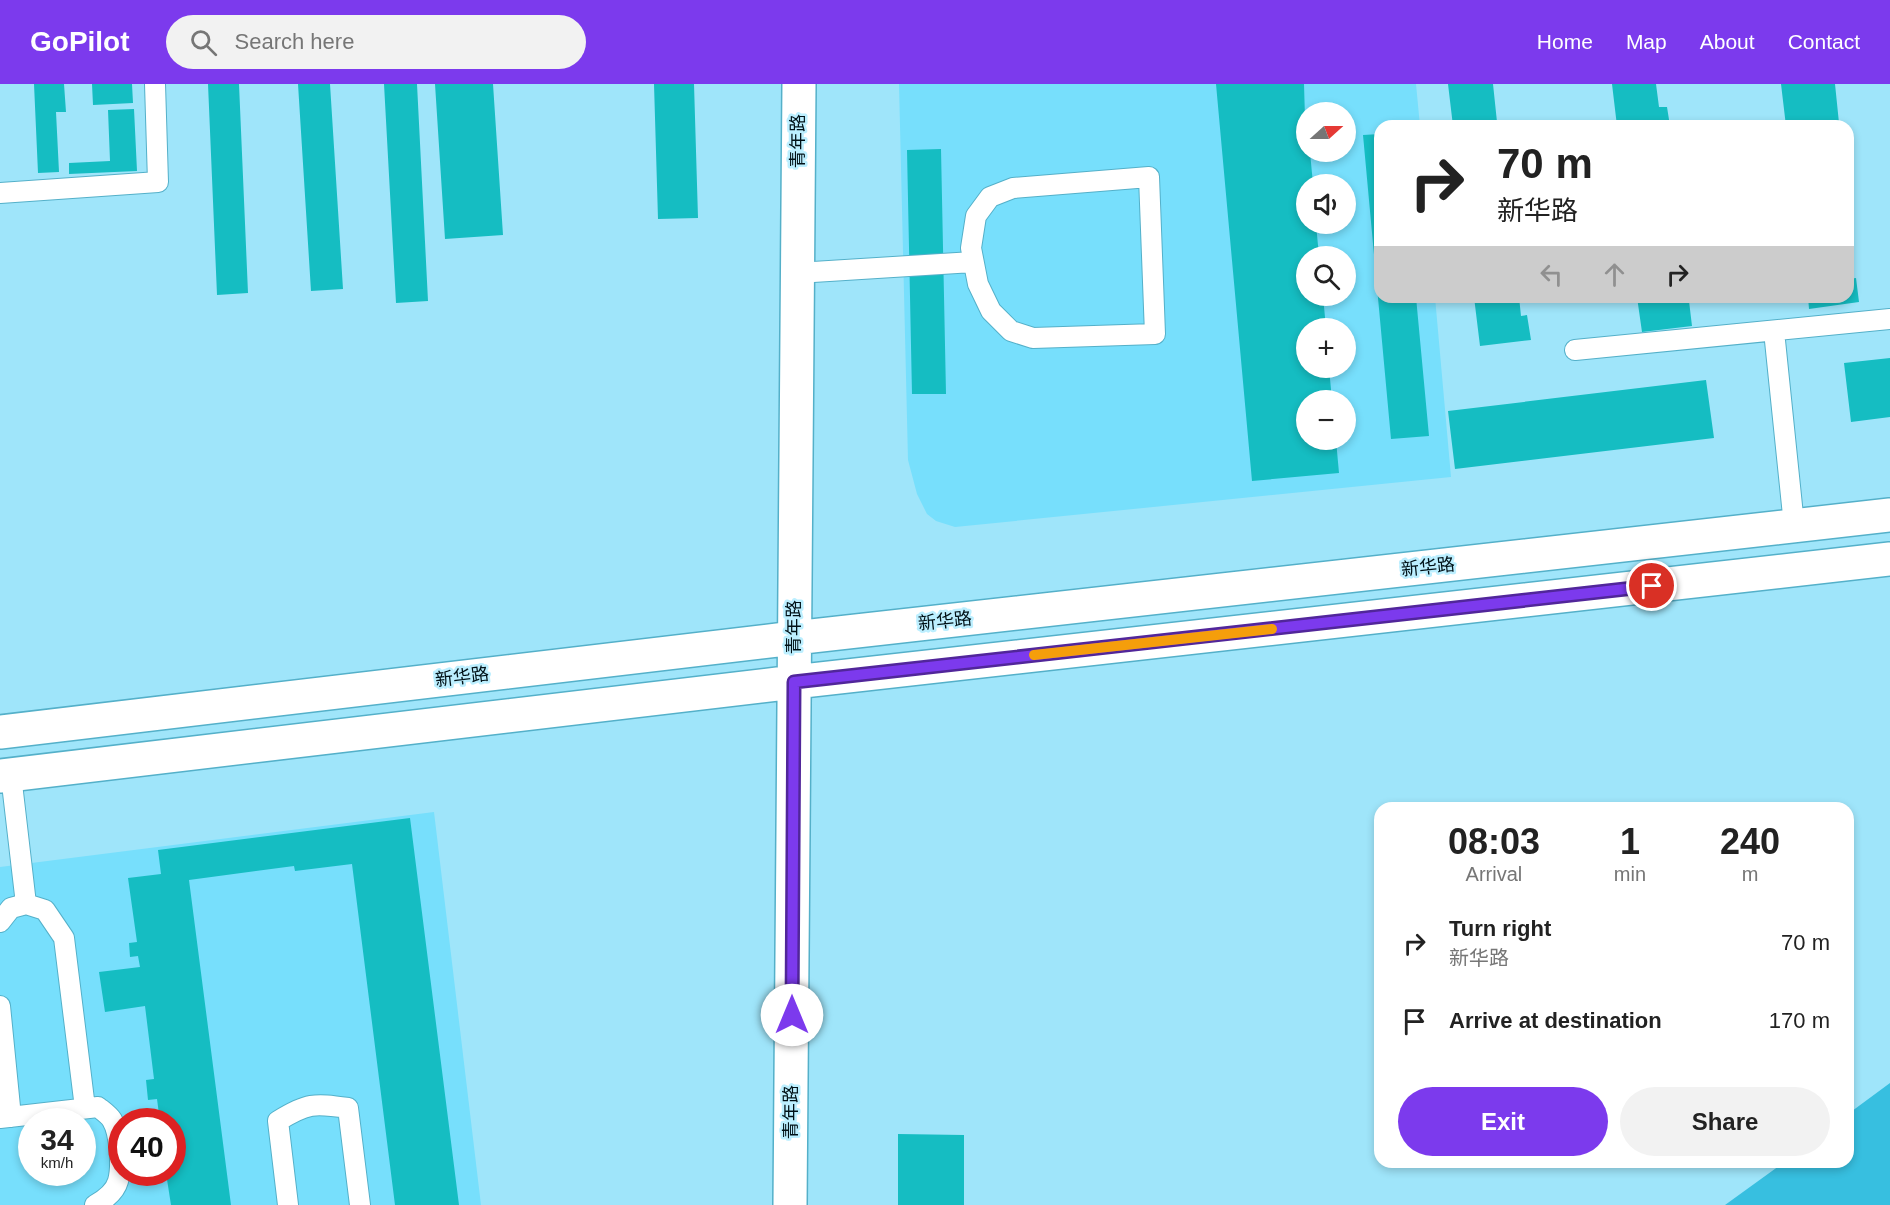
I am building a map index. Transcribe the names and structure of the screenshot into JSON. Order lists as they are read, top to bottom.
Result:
{
  "streets": {
    "main road": ["青年路", "新华路"]
  },
  "crossings": [
    ["青年路", "新华路"]
  ],
  "north": "right",
  "page": {
    "header": "GoPilot",
    "search": "Search here",
    "nav": [
      "Home",
      "Map",
      "About",
      "Contact"
    ],
    "map_buttons": ["+", "−"],
    "turn": ["70 m", "新华路"],
    "eta": [
      "08:03",
      "Arrival",
      "1",
      "min",
      "240",
      "m"
    ],
    "list": [
      {
        "name": "Turn right",
        "note": "新华路",
        "value": "70 m"
      },
      {
        "name": "Arrive at destination",
        "value": "170 m"
      }
    ],
    "buttons": ["Exit", "Share"],
    "speed": "34 km/h",
    "limit": "40"
  }
}
